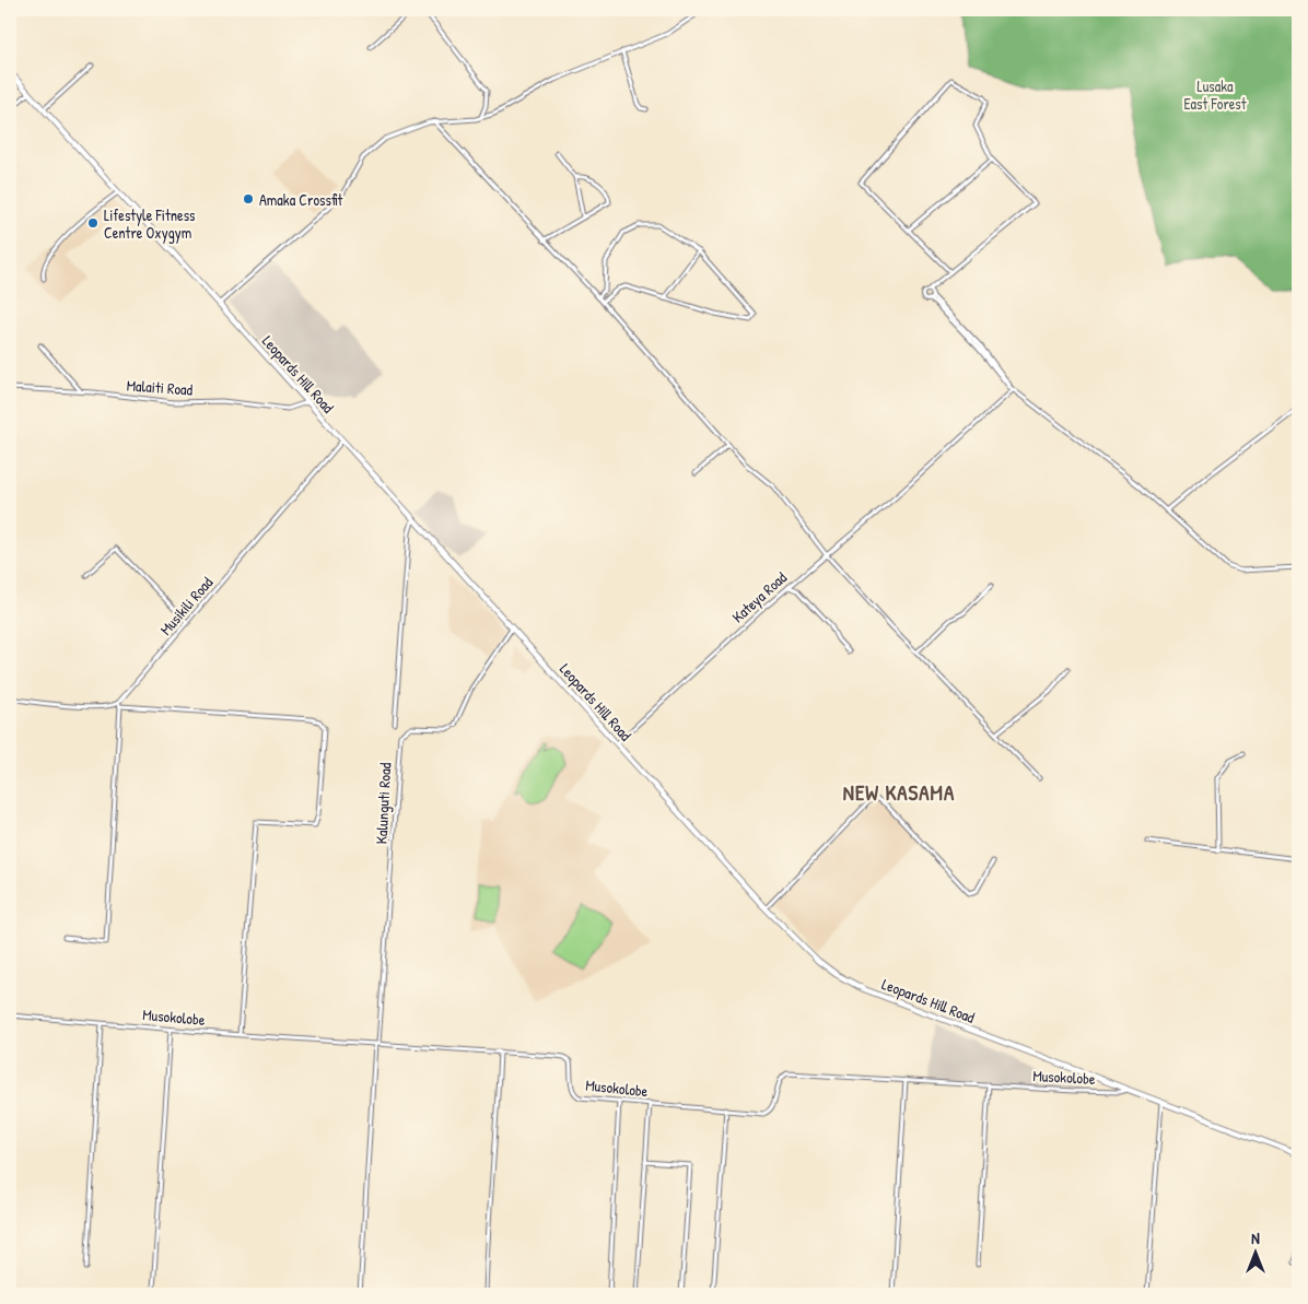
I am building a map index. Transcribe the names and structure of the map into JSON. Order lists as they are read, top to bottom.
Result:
{
  "streets": {
    "main road": ["Leopards Hill Road"],
    "street": [
      "Malaiti Road",
      "Kateya Road",
      "Musikili Road",
      "Kalunguti Road",
      "Musokolobe"
    ]
  },
  "crossings": [
    ["Leopards Hill Road", "Malaiti Road"],
    ["Leopards Hill Road", "Kateya Road"],
    ["Leopards Hill Road", "Musikili Road"],
    ["Leopards Hill Road", "Kalunguti Road"],
    ["Leopards Hill Road", "Musokolobe"],
    ["Kalunguti Road", "Musokolobe"]
  ],
  "districts": ["NEW KASAMA"],
  "parks": ["Lusaka East Forest"],
  "places": ["Amaka Crossfit", "Lifestyle Fitness Centre Oxygym"],
  "north": "top"
}
